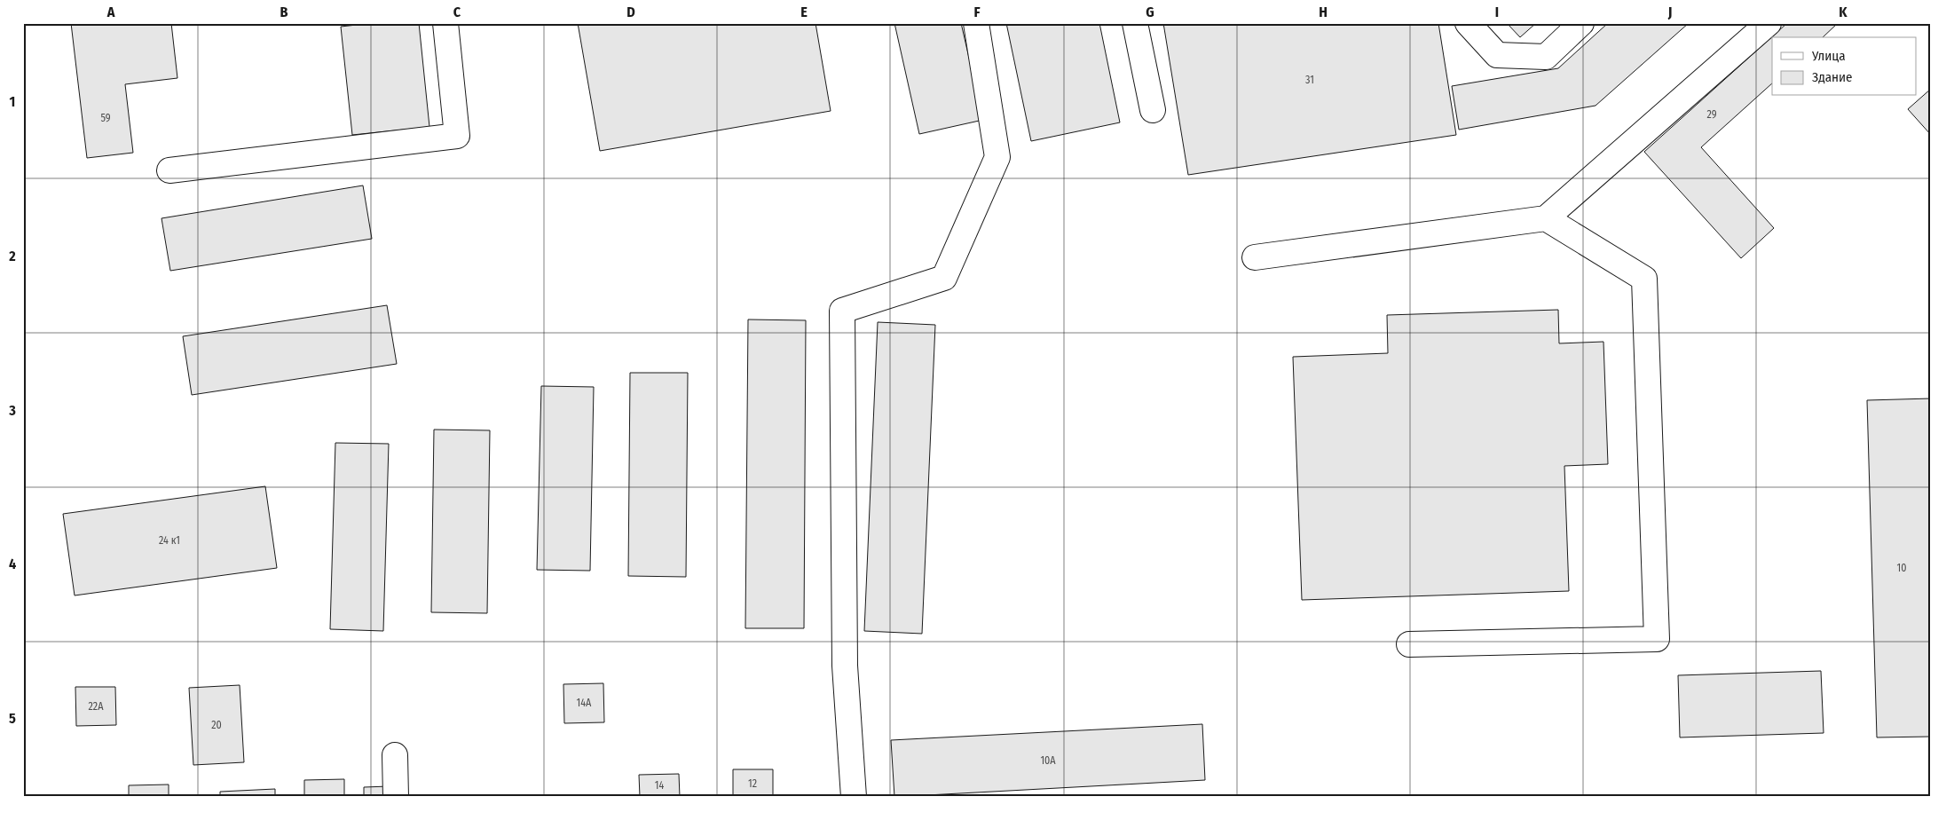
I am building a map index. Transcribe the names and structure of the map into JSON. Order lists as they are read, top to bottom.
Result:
{
  "house_numbers": [
    "31",
    "29",
    "59",
    "24 к1",
    "10",
    "14А",
    "22А",
    "20",
    "10А",
    "12",
    "14"
  ],
  "legend": ["Улица", "Здание"],
  "grid": {
    "columns": [
      "A",
      "B",
      "C",
      "D",
      "E",
      "F",
      "G",
      "H",
      "I",
      "J",
      "K"
    ],
    "rows": [
      "1",
      "2",
      "3",
      "4",
      "5"
    ]
  }
}
